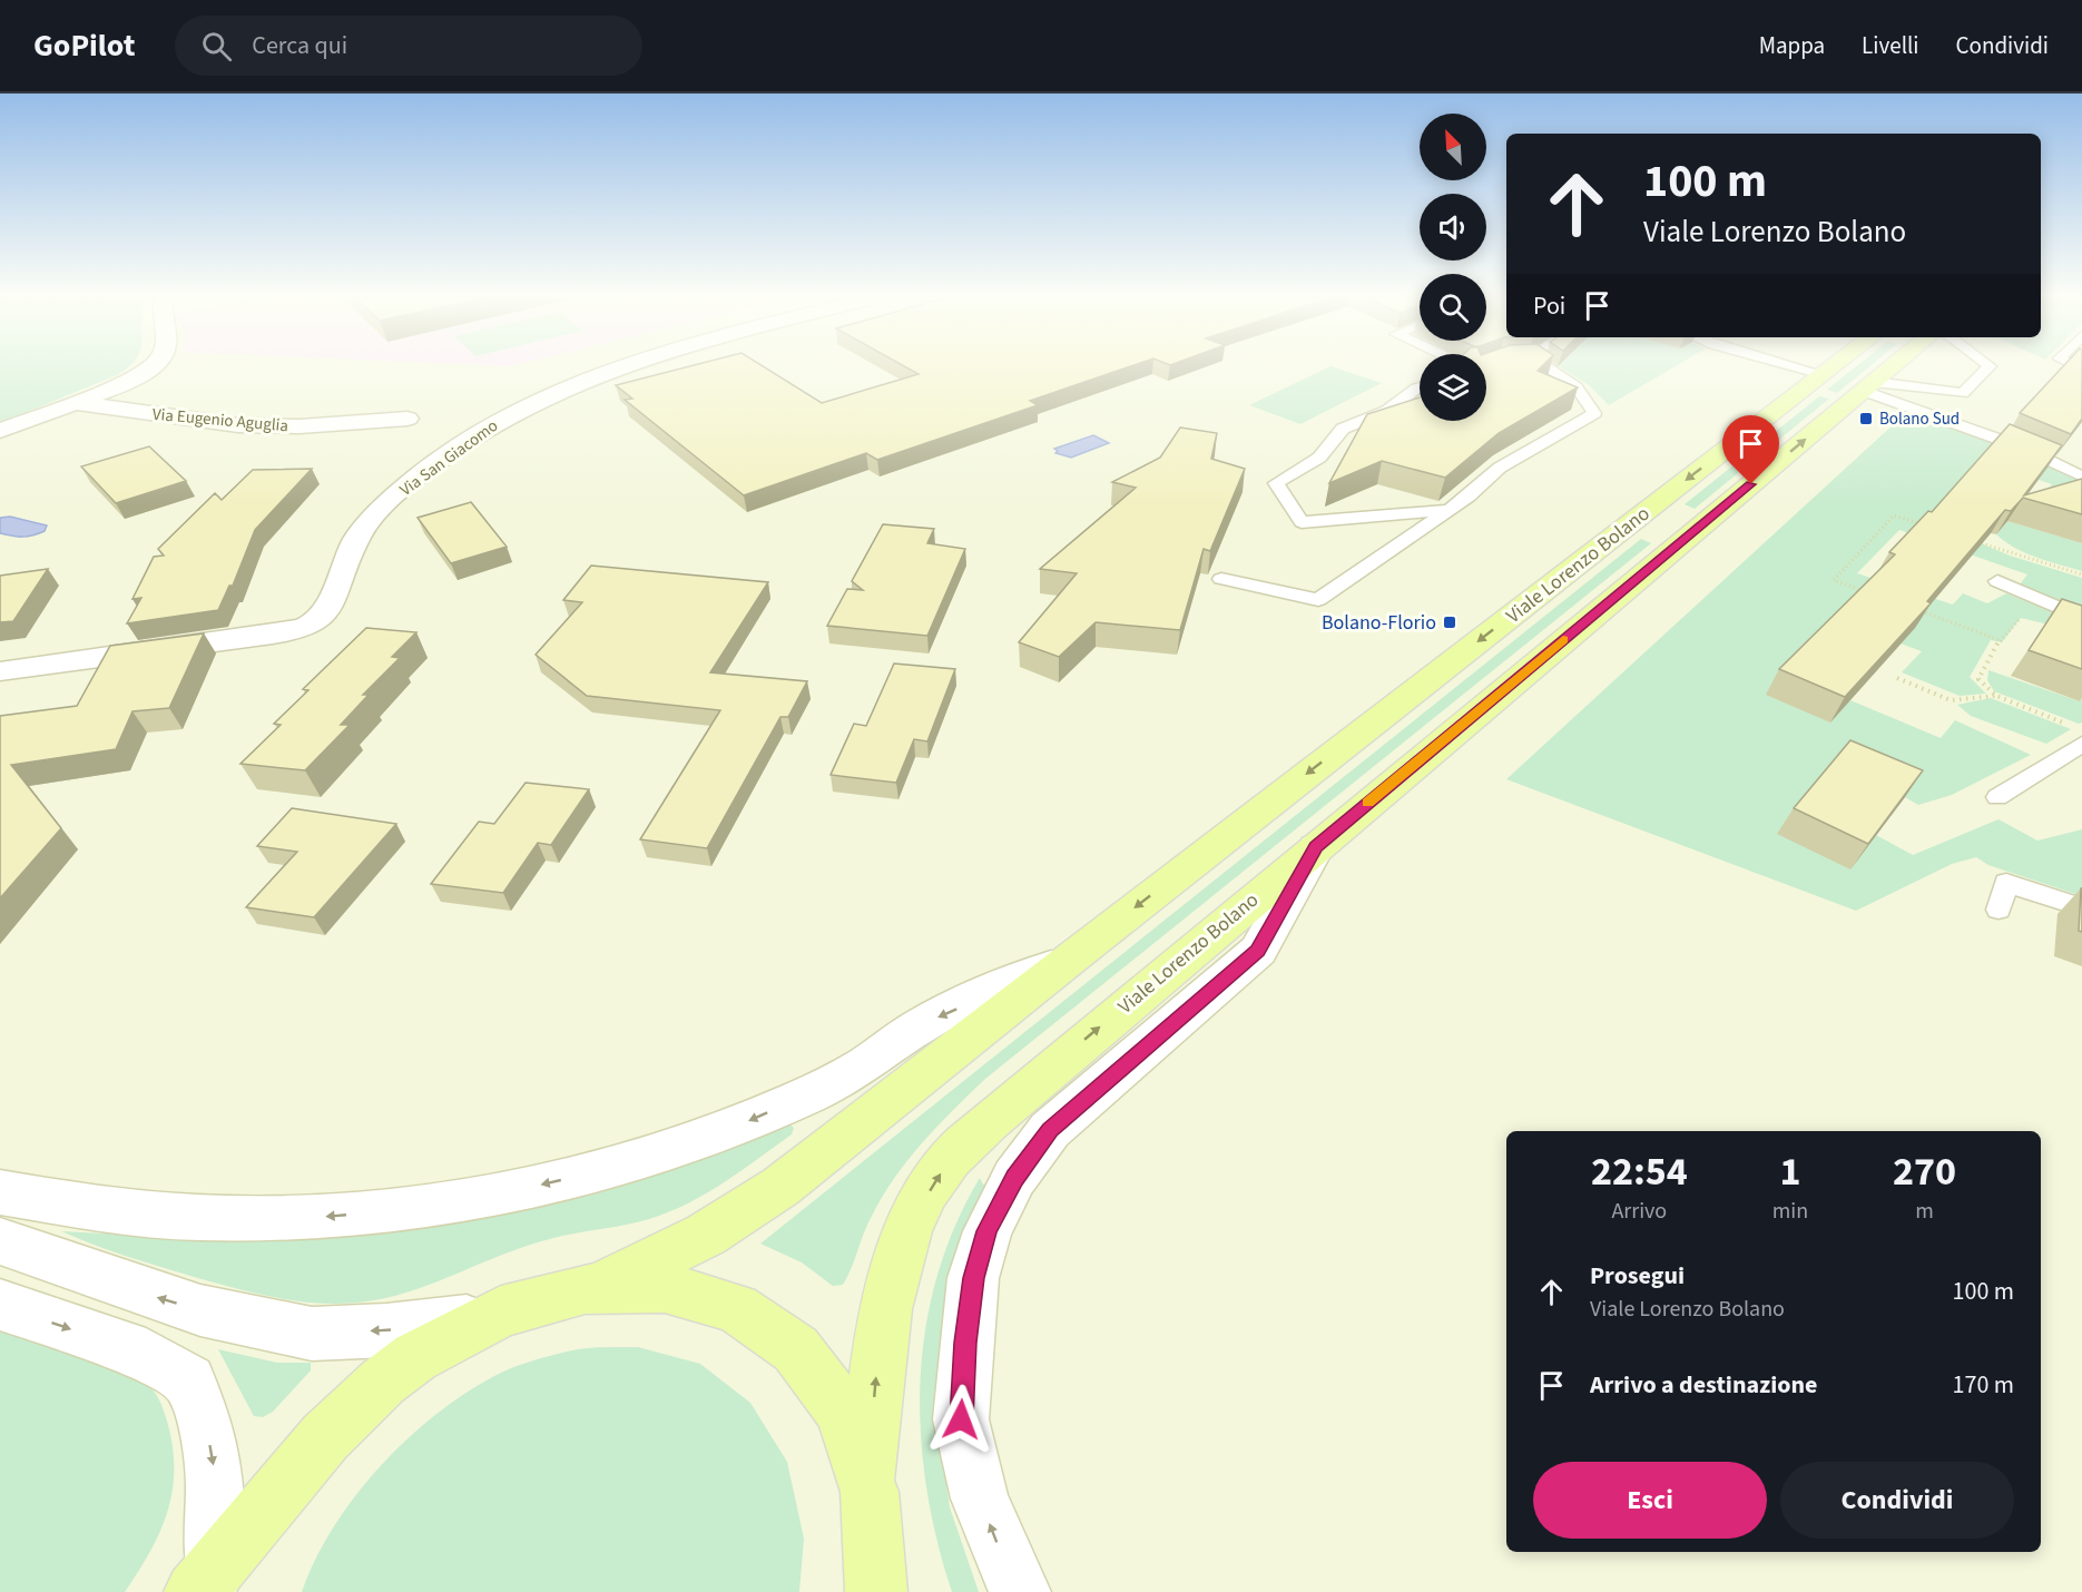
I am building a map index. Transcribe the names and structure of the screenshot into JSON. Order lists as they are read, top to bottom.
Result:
{
  "streets": {
    "main road": ["Viale Lorenzo Bolano"],
    "street": ["Via Eugenio Aguglia", "Via San Giacomo"]
  },
  "places": {
    "transit": ["Bolano Sud", "Bolano-Florio"]
  },
  "north": "top left",
  "page": {
    "header": "GoPilot",
    "search": "Cerca qui",
    "nav": ["Mappa", "Livelli", "Condividi"],
    "turn": ["100 m", "Viale Lorenzo Bolano"],
    "then": "Poi",
    "eta": [
      "22:54",
      "Arrivo",
      "1",
      "min",
      "270",
      "m"
    ],
    "list": [
      {
        "name": "Prosegui",
        "note": "Viale Lorenzo Bolano",
        "value": "100 m"
      },
      {
        "name": "Arrivo a destinazione",
        "value": "170 m"
      }
    ],
    "buttons": ["Esci", "Condividi"]
  }
}
